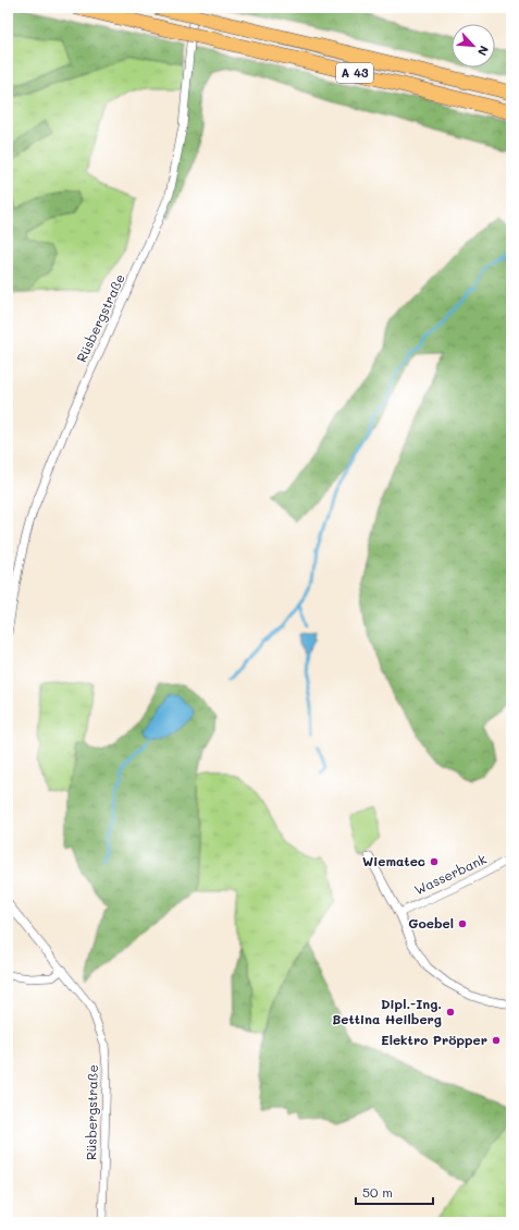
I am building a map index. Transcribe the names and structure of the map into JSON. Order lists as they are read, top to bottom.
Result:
{
  "streets": {
    "highway": ["A 43"],
    "street": ["Rüsbergstraße", "Wasserbank"]
  },
  "crossings": [
    ["A 43", "Rüsbergstraße"]
  ],
  "places": [
    "Wiematec",
    "Goebel",
    "Dipl.-Ing. Bettina Heilberg",
    "Elektro Pröpper"
  ],
  "scale_bar": "50 m",
  "north": "bottom right"
}
